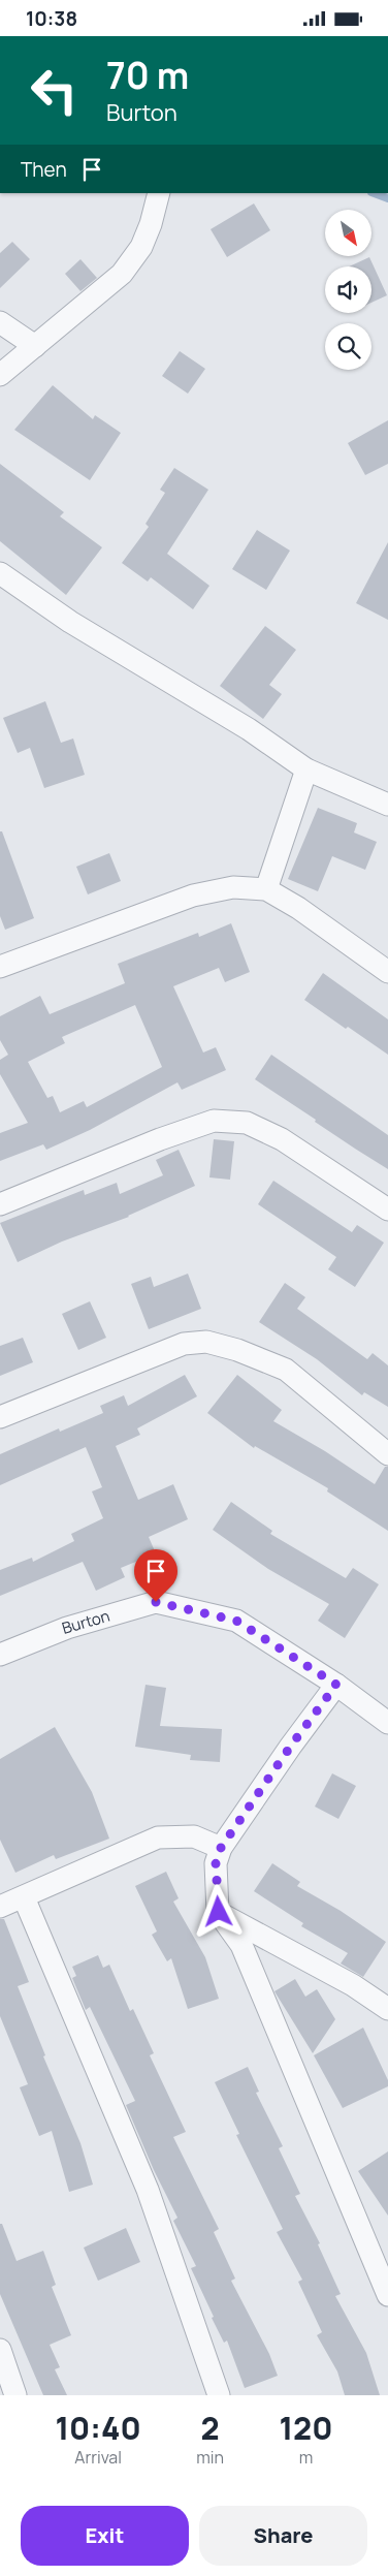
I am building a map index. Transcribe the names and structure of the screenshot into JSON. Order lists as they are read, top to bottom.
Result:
{
  "streets": {
    "street": ["Burton"]
  },
  "north": "bottom right",
  "page": {
    "status": "10:38",
    "turn": ["70 m", "Burton"],
    "then": "Then",
    "eta": [
      "10:40",
      "Arrival",
      "2",
      "min",
      "120",
      "m"
    ],
    "buttons": ["Exit", "Share"]
  }
}
